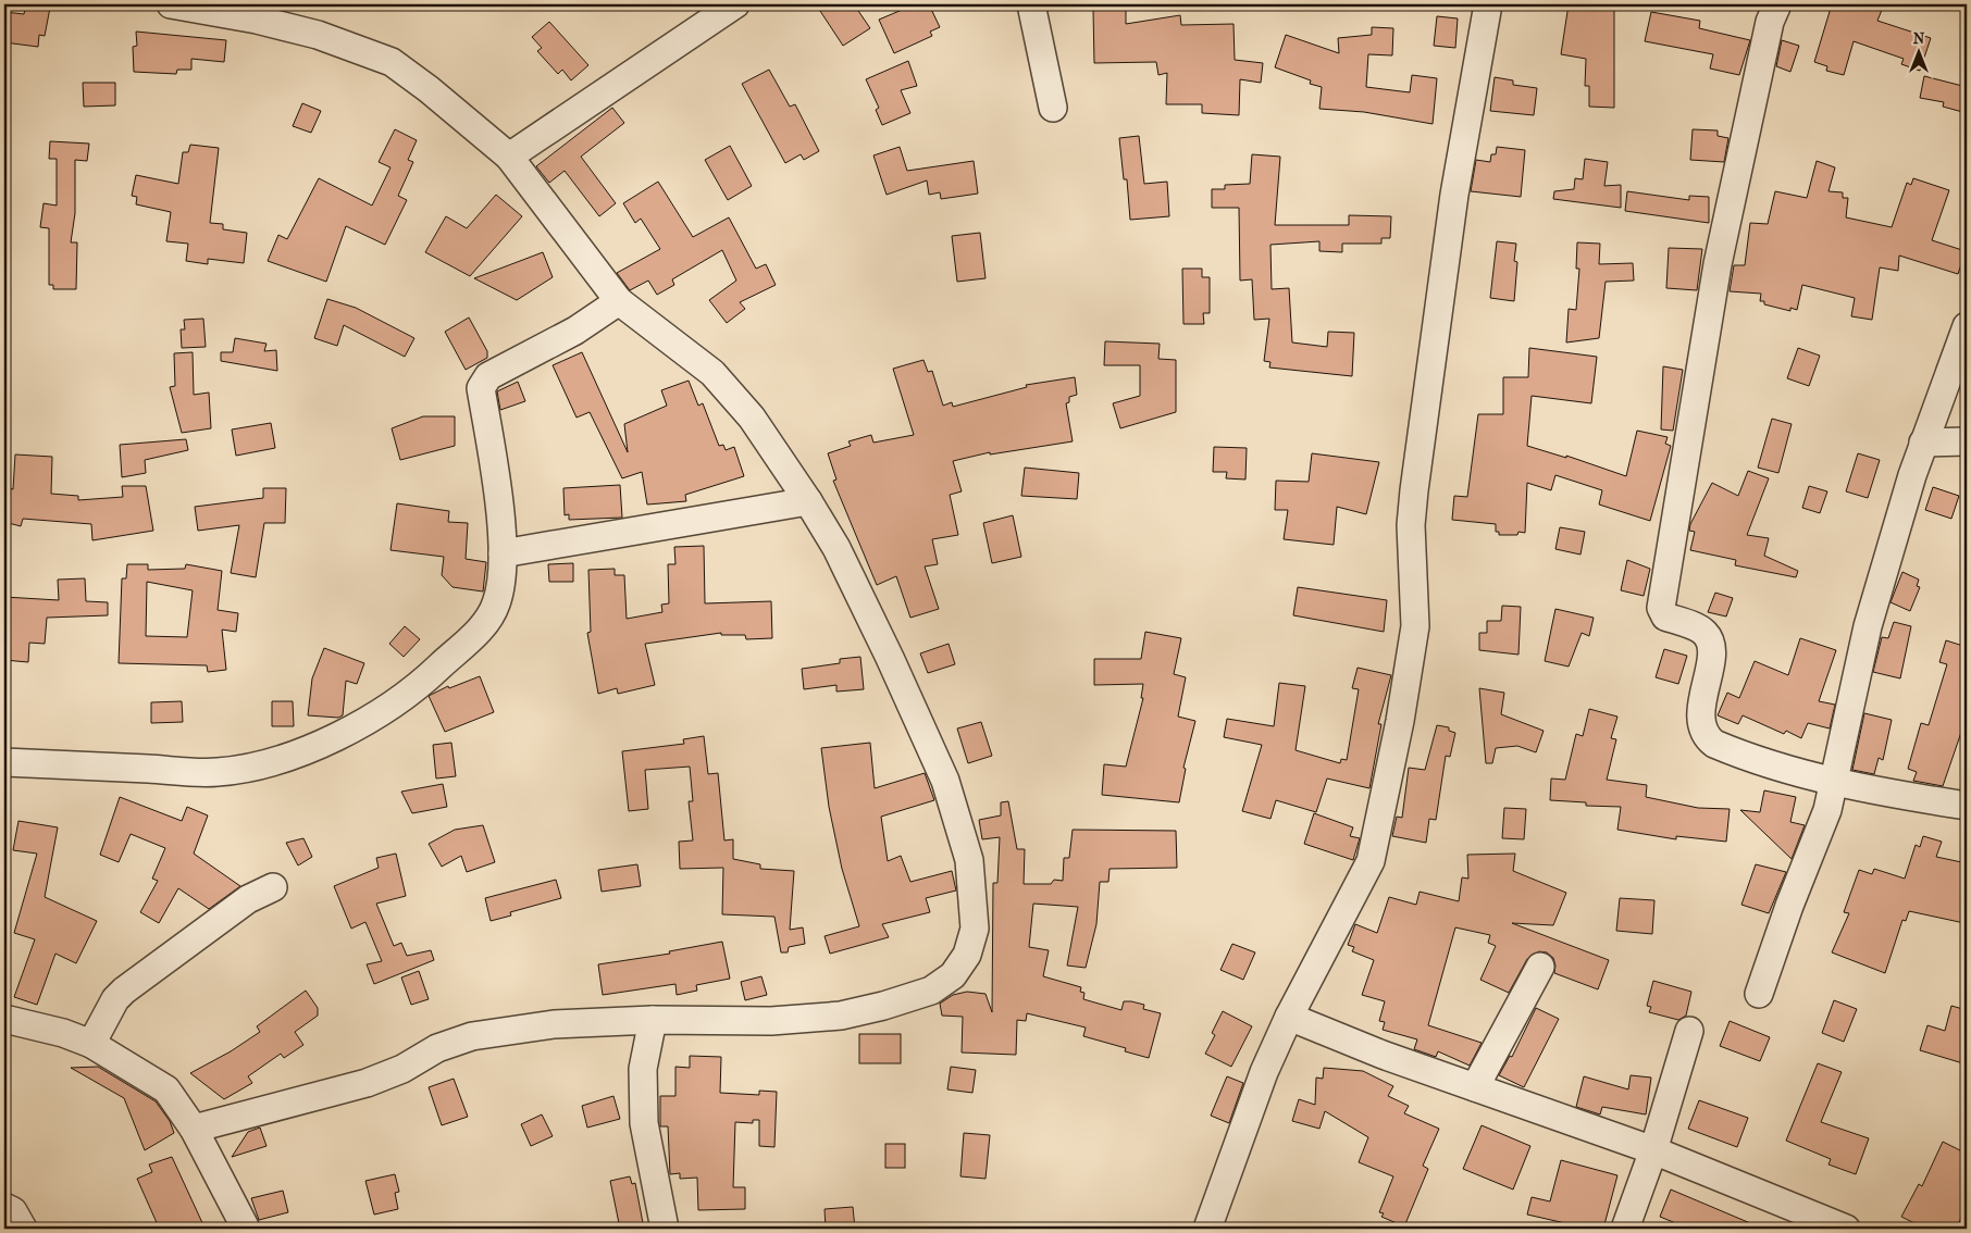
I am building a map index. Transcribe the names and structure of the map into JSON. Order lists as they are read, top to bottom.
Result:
{
  "north": "top"
}
